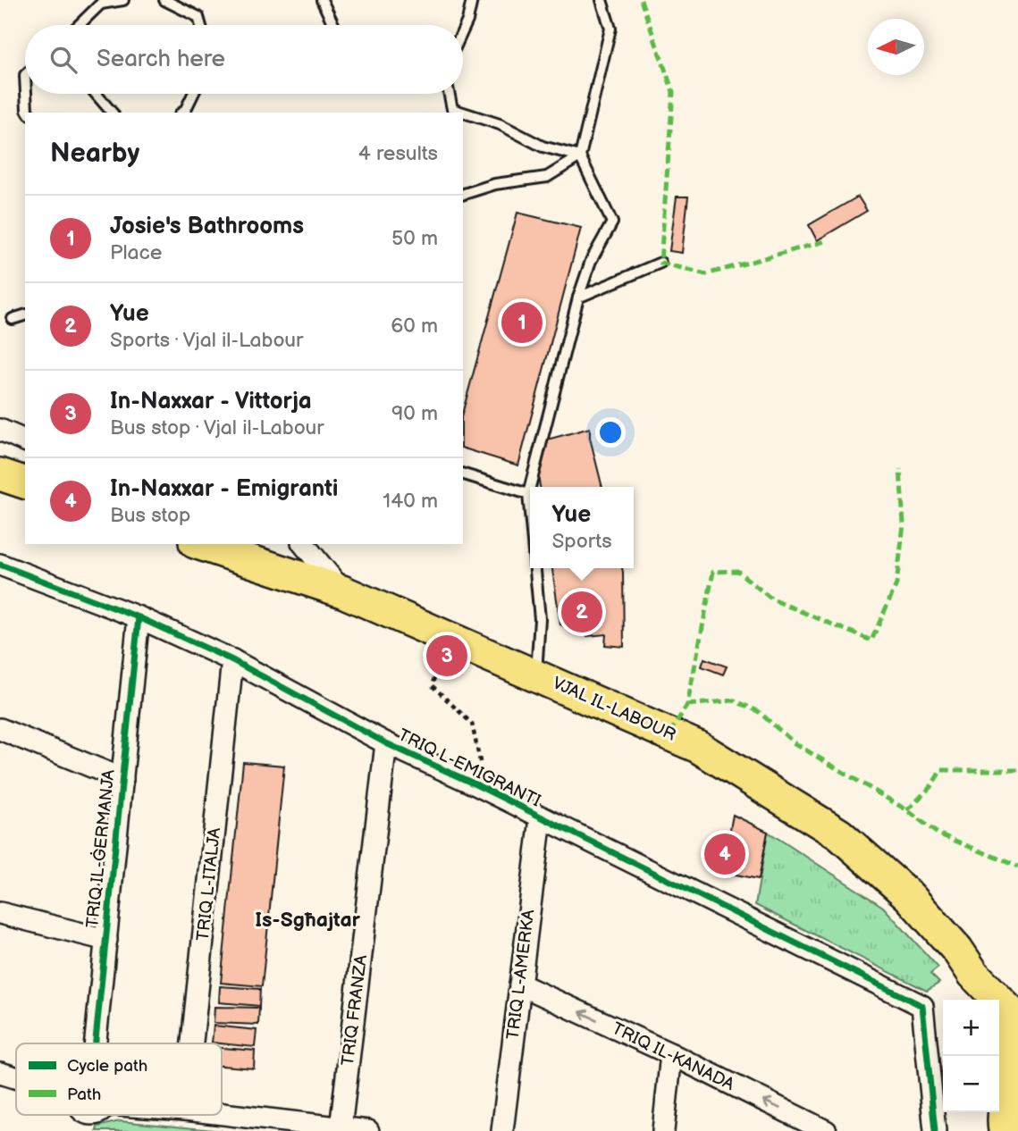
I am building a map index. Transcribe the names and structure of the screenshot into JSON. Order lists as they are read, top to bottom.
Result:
{
  "streets": {
    "main road": ["VJAL IL-LABOUR"],
    "street": [
      "TRIQ L-EMIGRANTI",
      "TRIQ IL-ĠERMANJA",
      "TRIQ L-ITALJA",
      "TRIQ L-AMERKA",
      "TRIQ FRANZA",
      "TRIQ IL-KANADA"
    ]
  },
  "crossings": [
    ["TRIQ L-EMIGRANTI", "TRIQ IL-ĠERMANJA"],
    ["TRIQ L-EMIGRANTI", "TRIQ L-ITALJA"],
    ["TRIQ L-EMIGRANTI", "TRIQ L-AMERKA"],
    ["TRIQ L-EMIGRANTI", "TRIQ FRANZA"],
    ["TRIQ L-AMERKA", "TRIQ IL-KANADA"]
  ],
  "one_way": ["TRIQ IL-KANADA"],
  "districts": ["Is-Sgħajtar"],
  "legend": ["Cycle path", "Path"],
  "north": "left",
  "page": {
    "search": "Search here",
    "heading": ["Nearby", "4 results"],
    "list": [
      {
        "mark": "1",
        "name": "Josie's Bathrooms",
        "note": "Place",
        "value": "50 m"
      },
      {
        "mark": "2",
        "name": "Yue",
        "note": "Sports · Vjal il-Labour",
        "value": "60 m"
      },
      {
        "mark": "3",
        "name": "In-Naxxar - Vittorja",
        "note": "Bus stop · Vjal il-Labour",
        "value": "90 m"
      },
      {
        "mark": "4",
        "name": "In-Naxxar - Emigranti",
        "note": "Bus stop",
        "value": "140 m"
      }
    ],
    "pins": [
      "1",
      "2",
      "3",
      "4"
    ],
    "popup": ["Yue", "Sports"],
    "map_buttons": ["+", "−"]
  }
}
